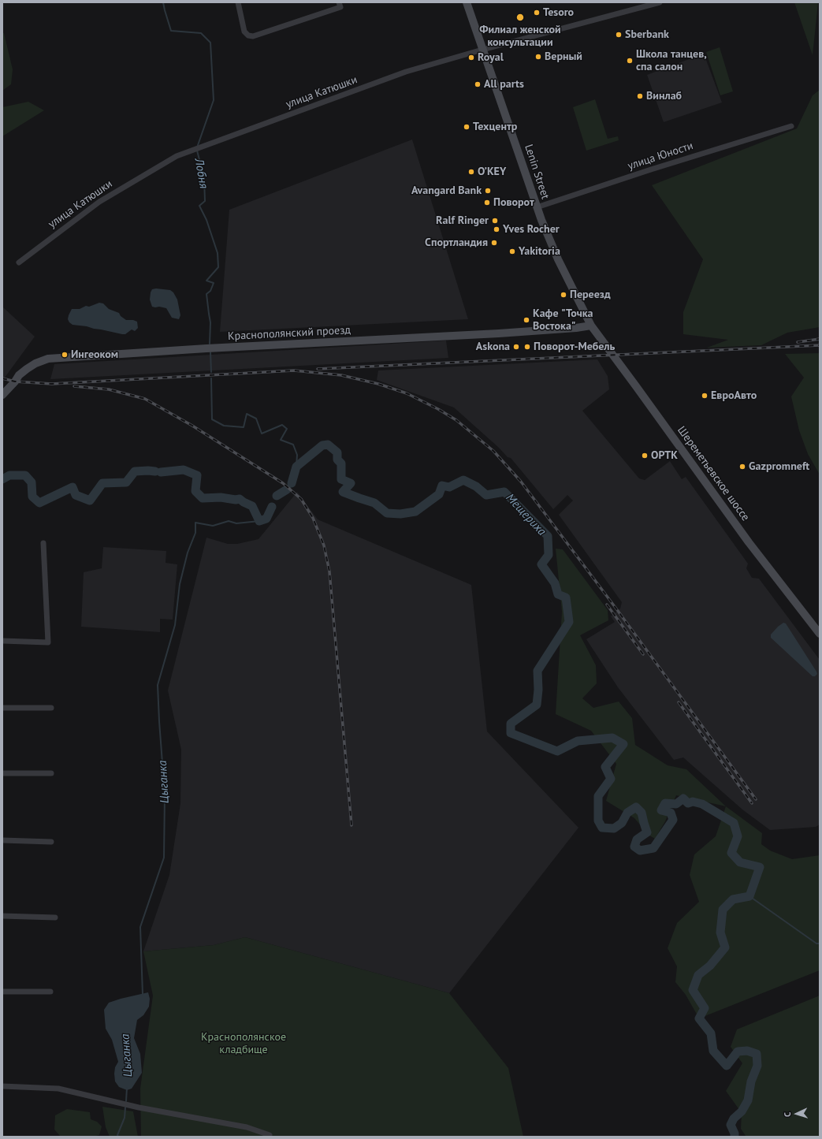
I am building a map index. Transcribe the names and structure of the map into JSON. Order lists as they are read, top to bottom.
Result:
{
  "streets": {
    "main road": ["Lenin Street", "Краснополянский проезд", "Шереметьевское шоссе"],
    "street": ["улица Катюшки", "улица Юности"]
  },
  "crossings": [
    ["улица Катюшки", "Lenin Street"],
    ["улица Юности", "Lenin Street"],
    ["Lenin Street", "Краснополянский проезд"],
    ["Lenin Street", "Шереметьевское шоссе"],
    ["Краснополянский проезд", "Шереметьевское шоссе"]
  ],
  "water": ["Лобня", "Мещериха", "Цыганка"],
  "parks": ["Краснополянское кладбище"],
  "places": [
    "Tesoro",
    "Филиал женской консультации",
    "Sberbank",
    "Верный",
    "Royal",
    "Школа танцев, спа салон",
    "All parts",
    "Винлаб",
    "Техцентр",
    "O’KEY",
    "Avangard Bank",
    "Поворот",
    "Ralf Ringer",
    "Yves Rocher",
    "Спортландия",
    "Yakitoria",
    "Переезд",
    "Кафе \"Точка Востока\"",
    "Askona",
    "Поворот-Мебель",
    "Ингеоком",
    "ЕвроАвто",
    "ОРТК",
    "Gazpromneft"
  ],
  "north": "left"
}
